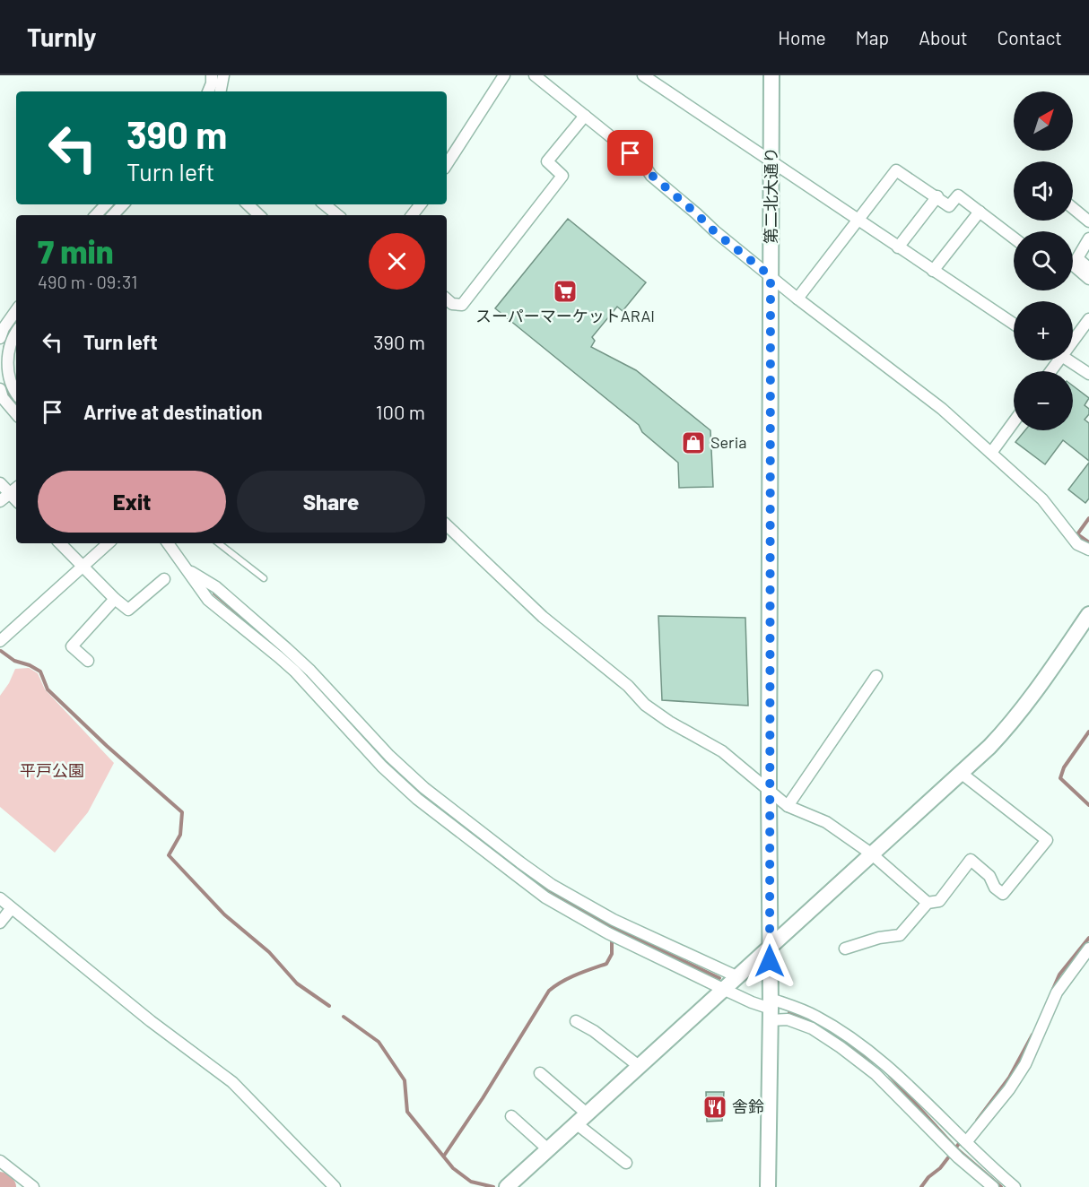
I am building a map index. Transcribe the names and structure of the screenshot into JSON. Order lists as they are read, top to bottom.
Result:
{
  "streets": {
    "street": ["第二北大通り"]
  },
  "parks": ["平戸公園"],
  "places": {
    "supermarket": ["スーパーマーケットARAI"],
    "shop": ["Seria"],
    "restaurant": ["舎鈴"]
  },
  "north": "top right",
  "page": {
    "header": "Turnly",
    "nav": [
      "Home",
      "Map",
      "About",
      "Contact"
    ],
    "map_buttons": ["+", "−"],
    "turn": ["390 m", "Turn left"],
    "heading": ["7 min", "490 m · 09:31"],
    "list": [
      {
        "name": "Turn left",
        "value": "390 m"
      },
      {
        "name": "Arrive at destination",
        "value": "100 m"
      }
    ],
    "buttons": ["Exit", "Share"]
  }
}
